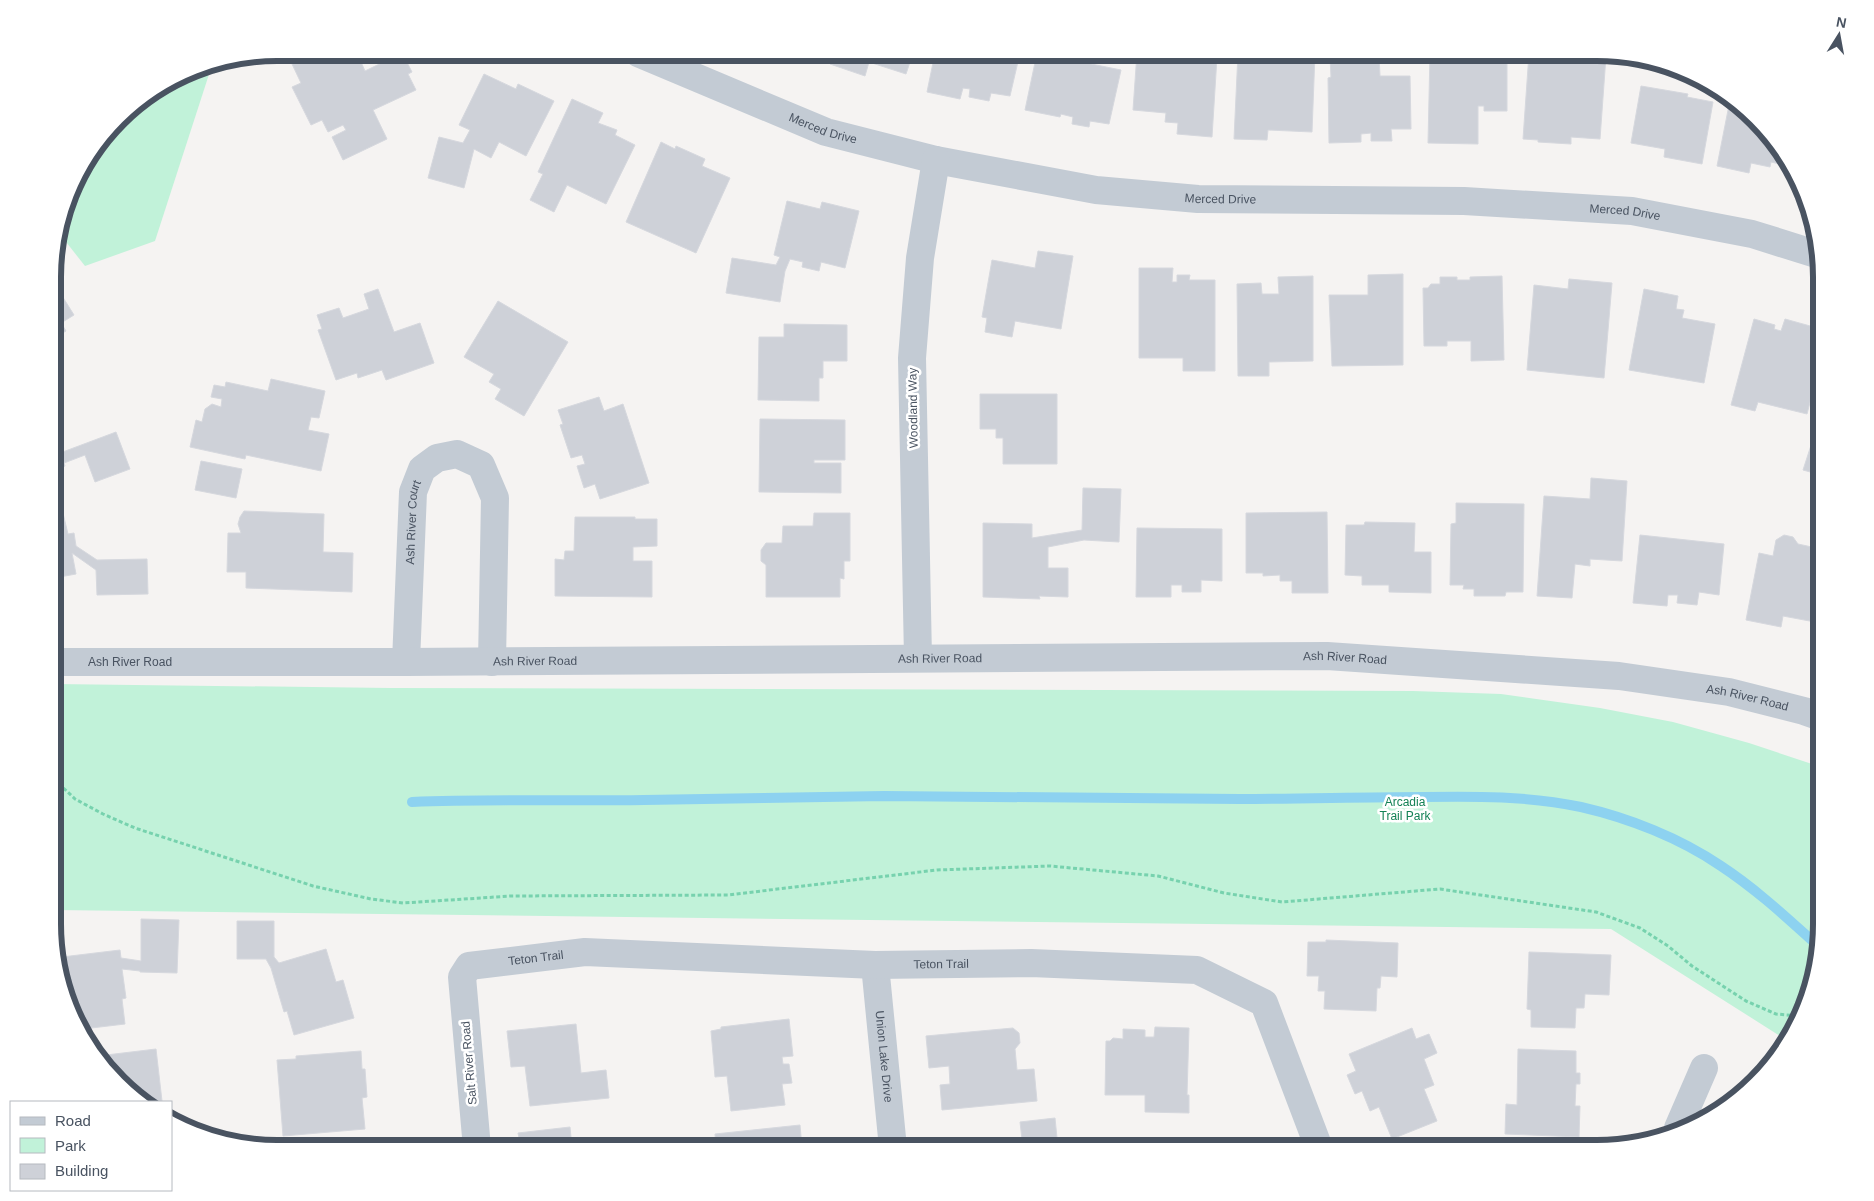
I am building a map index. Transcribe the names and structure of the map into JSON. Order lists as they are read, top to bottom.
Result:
{
  "streets": {
    "street": [
      "Merced Drive",
      "Woodland Way",
      "Ash River Court",
      "Ash River Road",
      "Teton Trail",
      "Union Lake Drive",
      "Salt River Road"
    ]
  },
  "crossings": [
    ["Merced Drive", "Woodland Way"],
    ["Woodland Way", "Ash River Road"],
    ["Ash River Court", "Ash River Road"],
    ["Teton Trail", "Union Lake Drive"],
    ["Teton Trail", "Salt River Road"]
  ],
  "parks": ["Arcadia Trail Park"],
  "legend": ["Road", "Park", "Building"],
  "north": "top"
}
